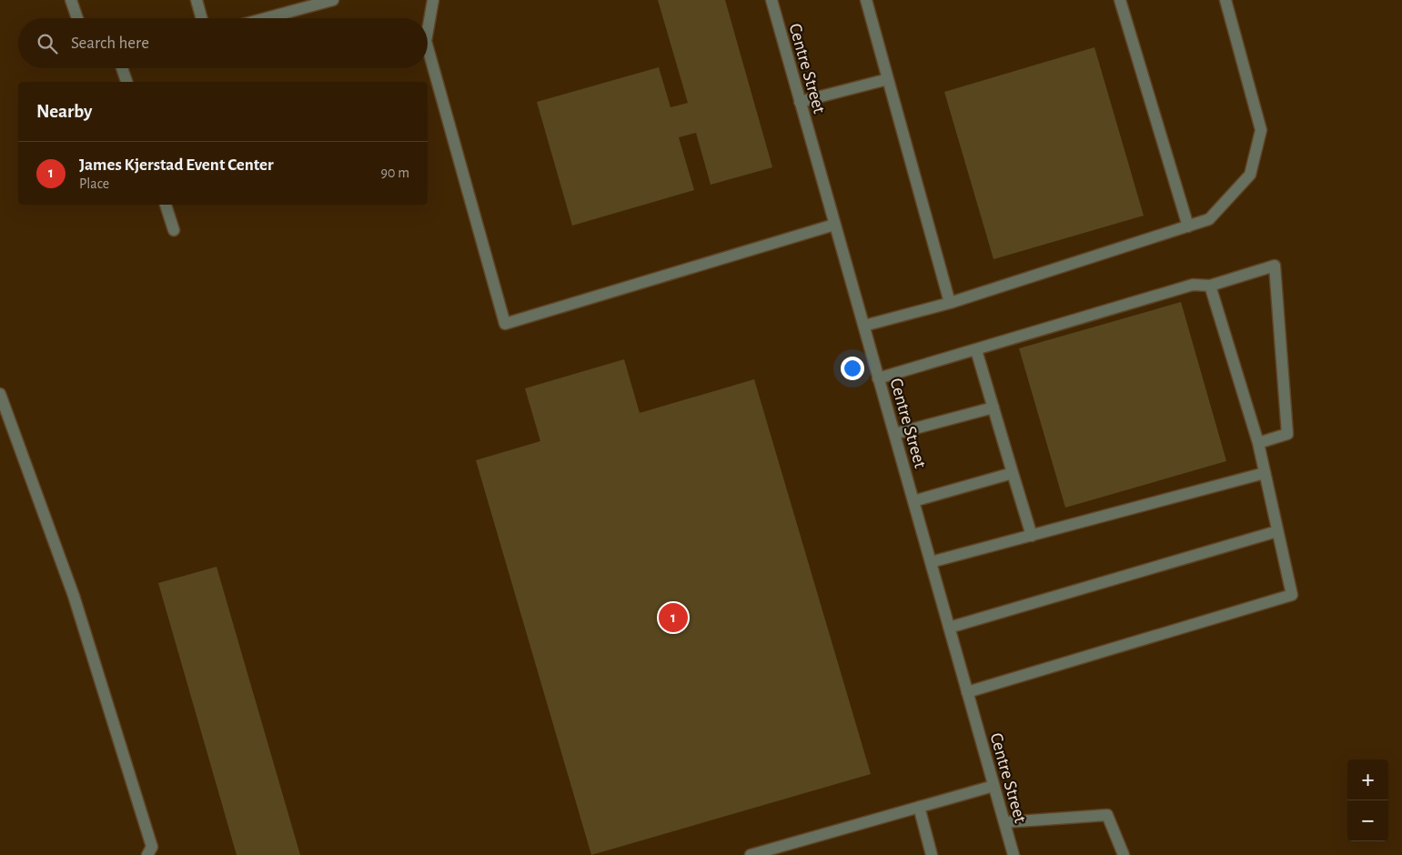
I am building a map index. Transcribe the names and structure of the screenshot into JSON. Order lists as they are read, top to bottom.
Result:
{
  "streets": {
    "street": ["Centre Street"]
  },
  "page": {
    "search": "Search here",
    "heading": "Nearby",
    "list": [
      {
        "mark": "1",
        "name": "James Kjerstad Event Center",
        "note": "Place",
        "value": "90 m"
      }
    ],
    "pins": "1",
    "map_buttons": ["+", "−"]
  }
}
